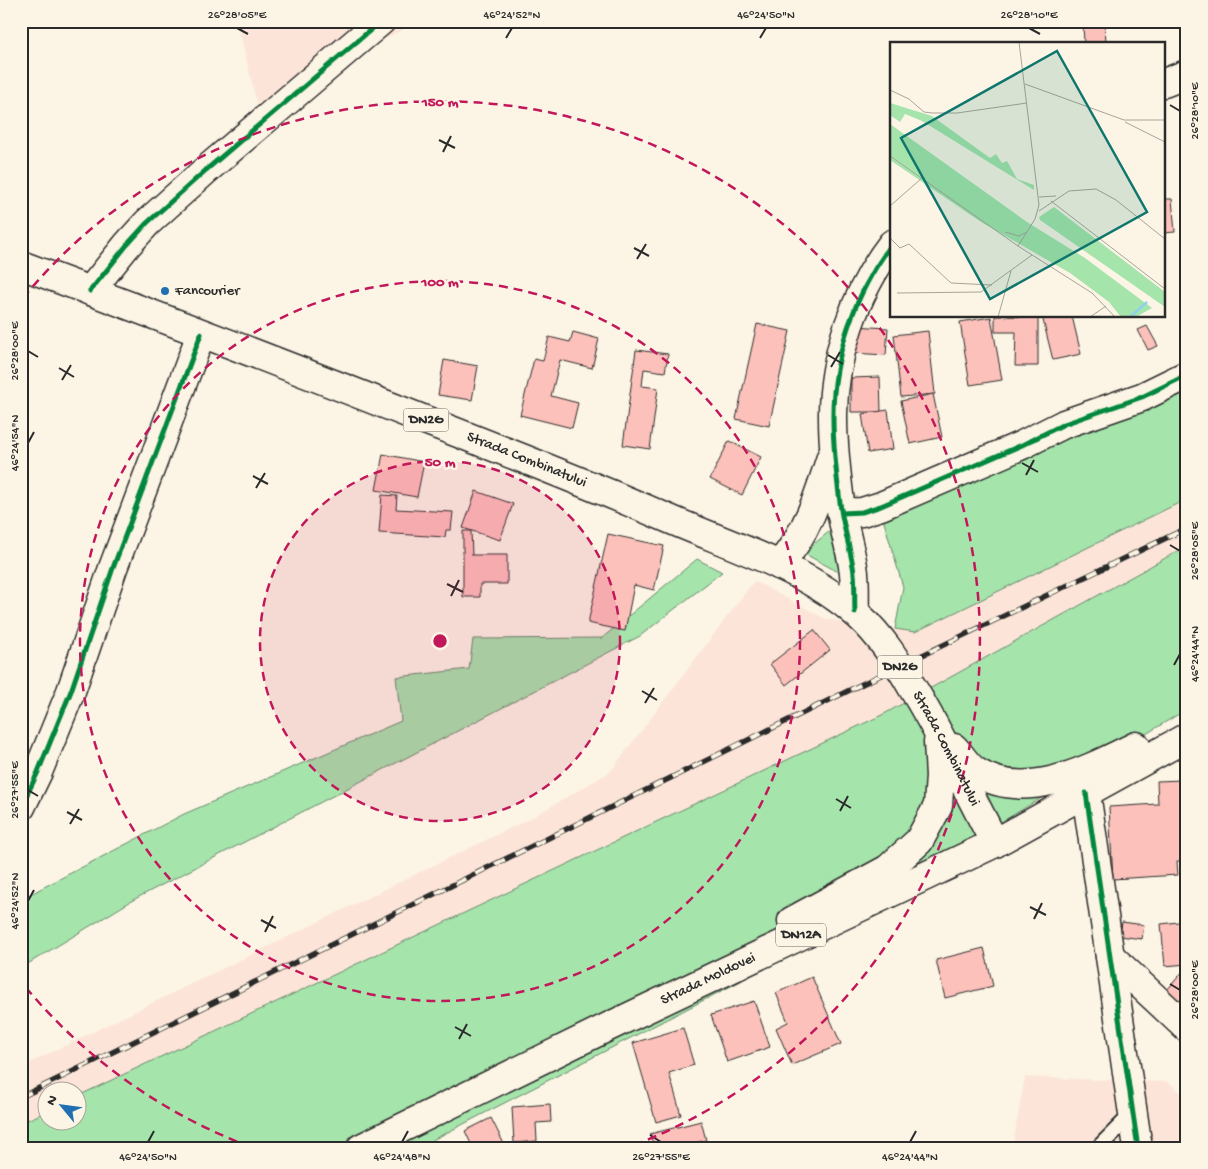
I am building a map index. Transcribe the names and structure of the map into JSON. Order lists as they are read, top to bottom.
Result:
{
  "streets": {
    "main road": [
      "DN2G",
      "Strada Combinatului",
      "DN12A",
      "Strada Moldovei"
    ]
  },
  "crossings": [
    ["Strada Combinatului", "Strada Moldovei"]
  ],
  "places": ["Fancourier"],
  "north": "top left",
  "coordinates": [
    "26°28'05\"E",
    "46°24'52\"N",
    "46°24'50\"N",
    "26°28'10\"E",
    "26°28'00\"E",
    "46°24'54\"N",
    "46°24'44\"N",
    "26°27'55\"E",
    "46°24'48\"N"
  ],
  "rings": ["150 m", "100 m", "50 m"]
}
